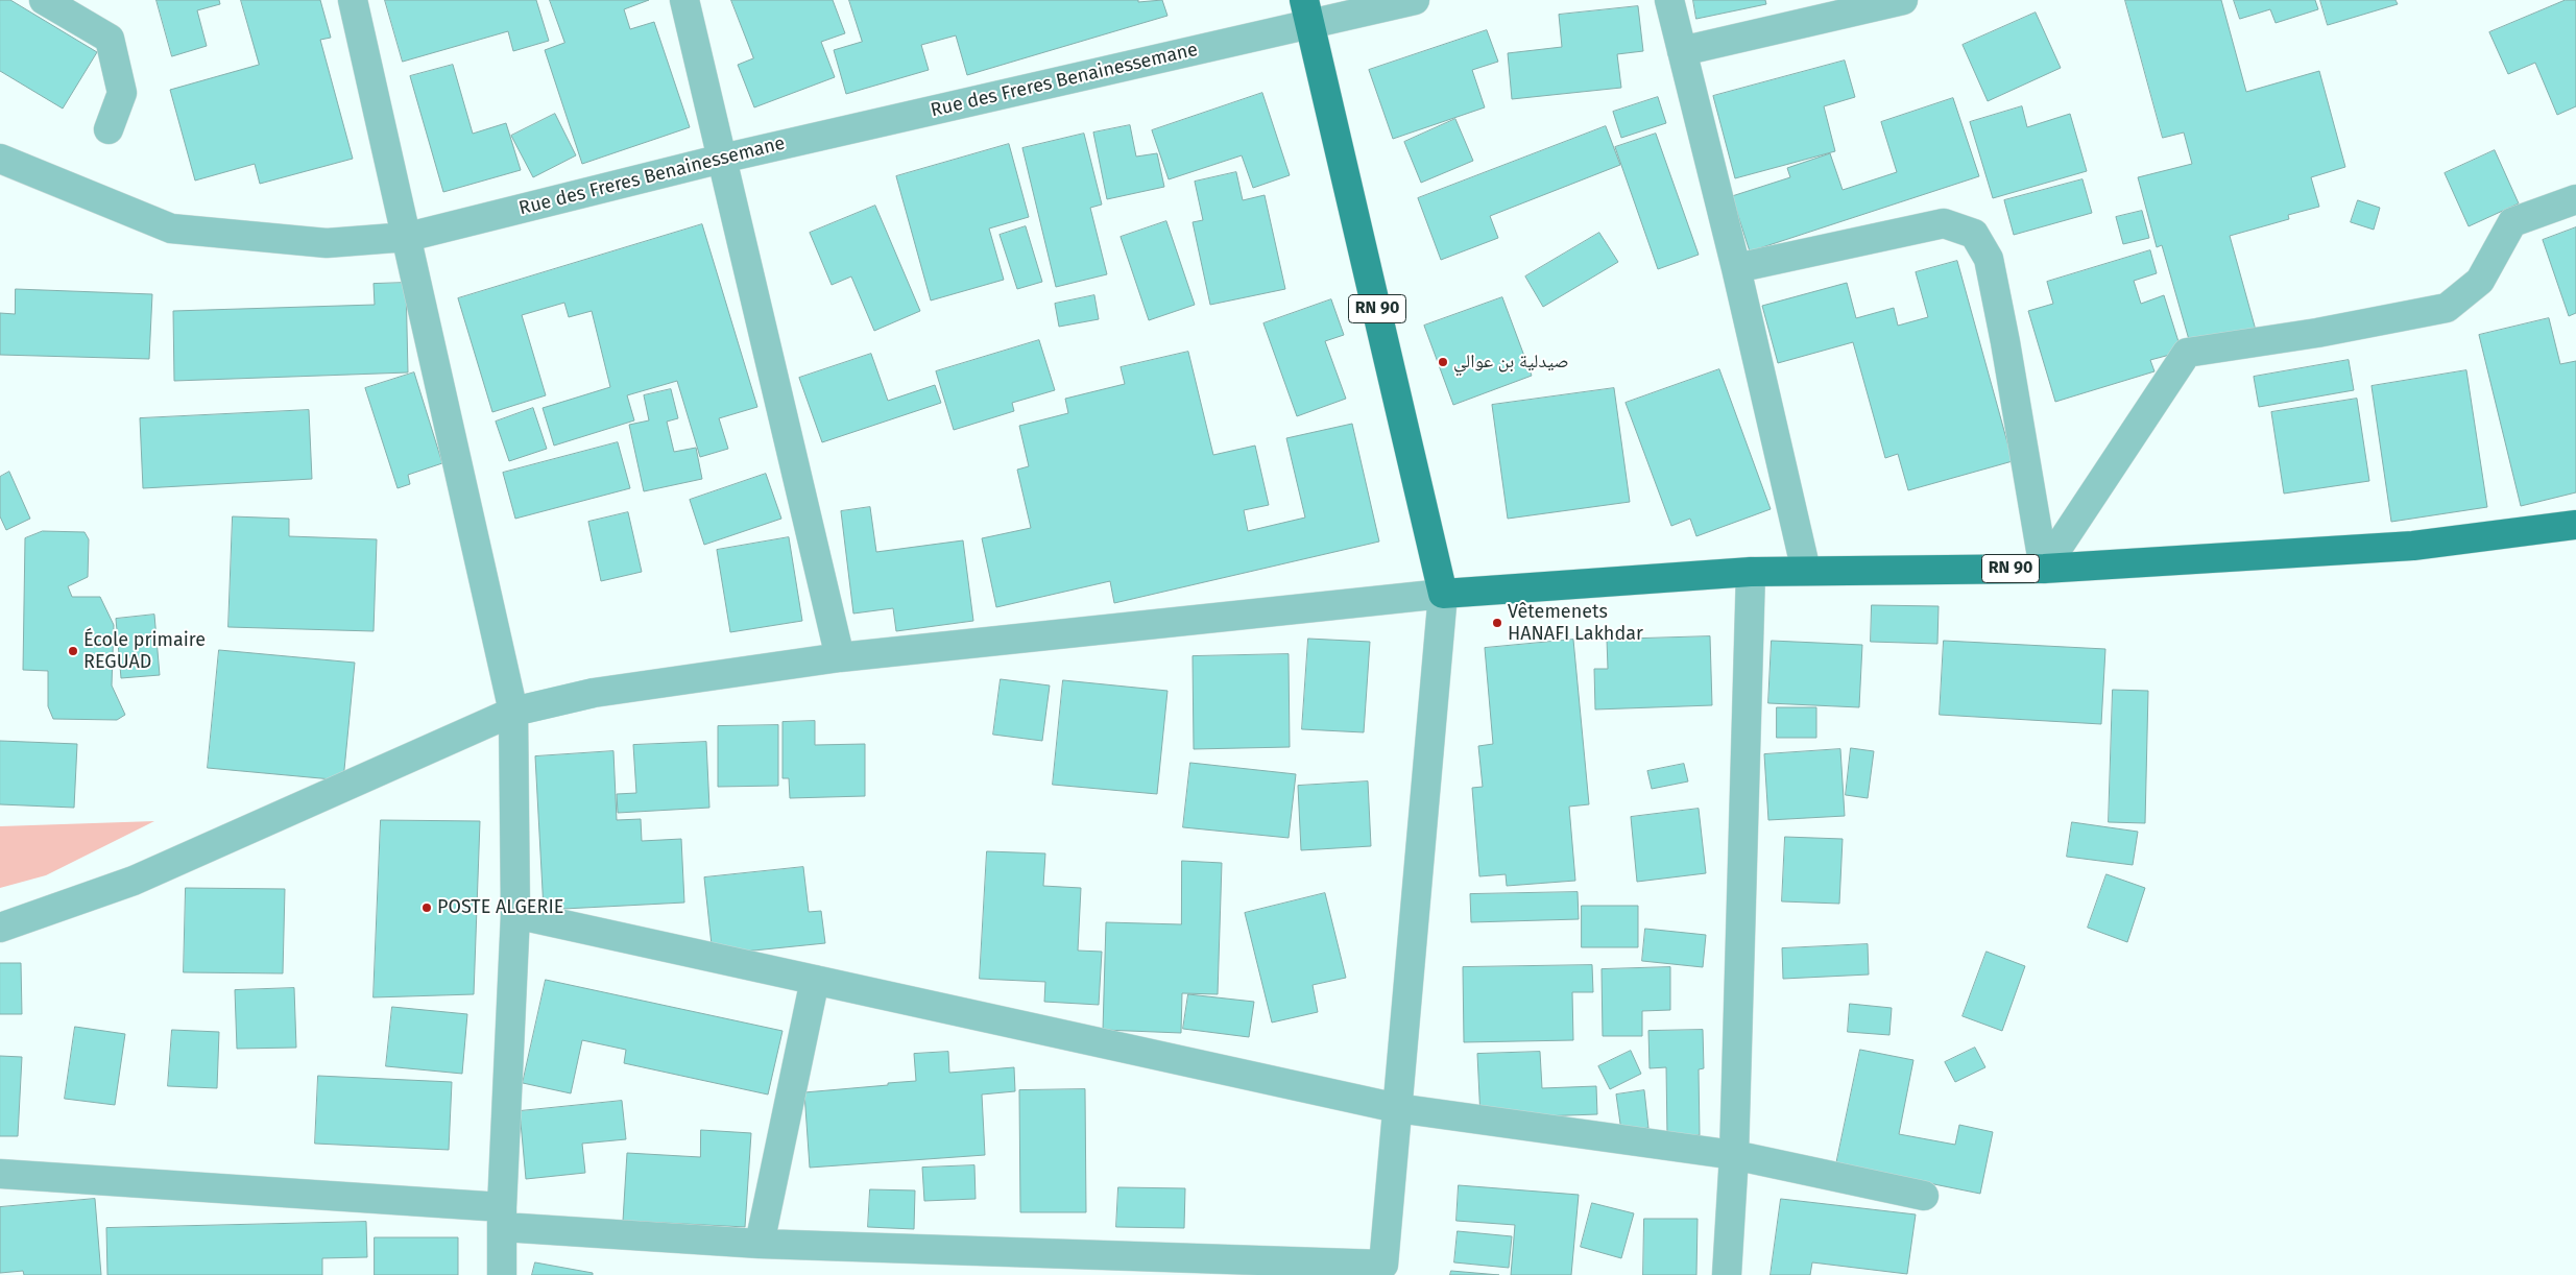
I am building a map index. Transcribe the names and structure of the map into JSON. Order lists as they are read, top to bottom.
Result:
{
  "streets": {
    "main road": ["RN 90"],
    "street": ["Rue des Freres Benainessemane"]
  },
  "crossings": [
    ["Rue des Freres Benainessemane", "RN 90"]
  ],
  "places": [
    "صيدلية بن عوالي",
    "Vêtemenets HANAFI Lakhdar",
    "École primaire REGUAD",
    "POSTE ALGERIE"
  ]
}
